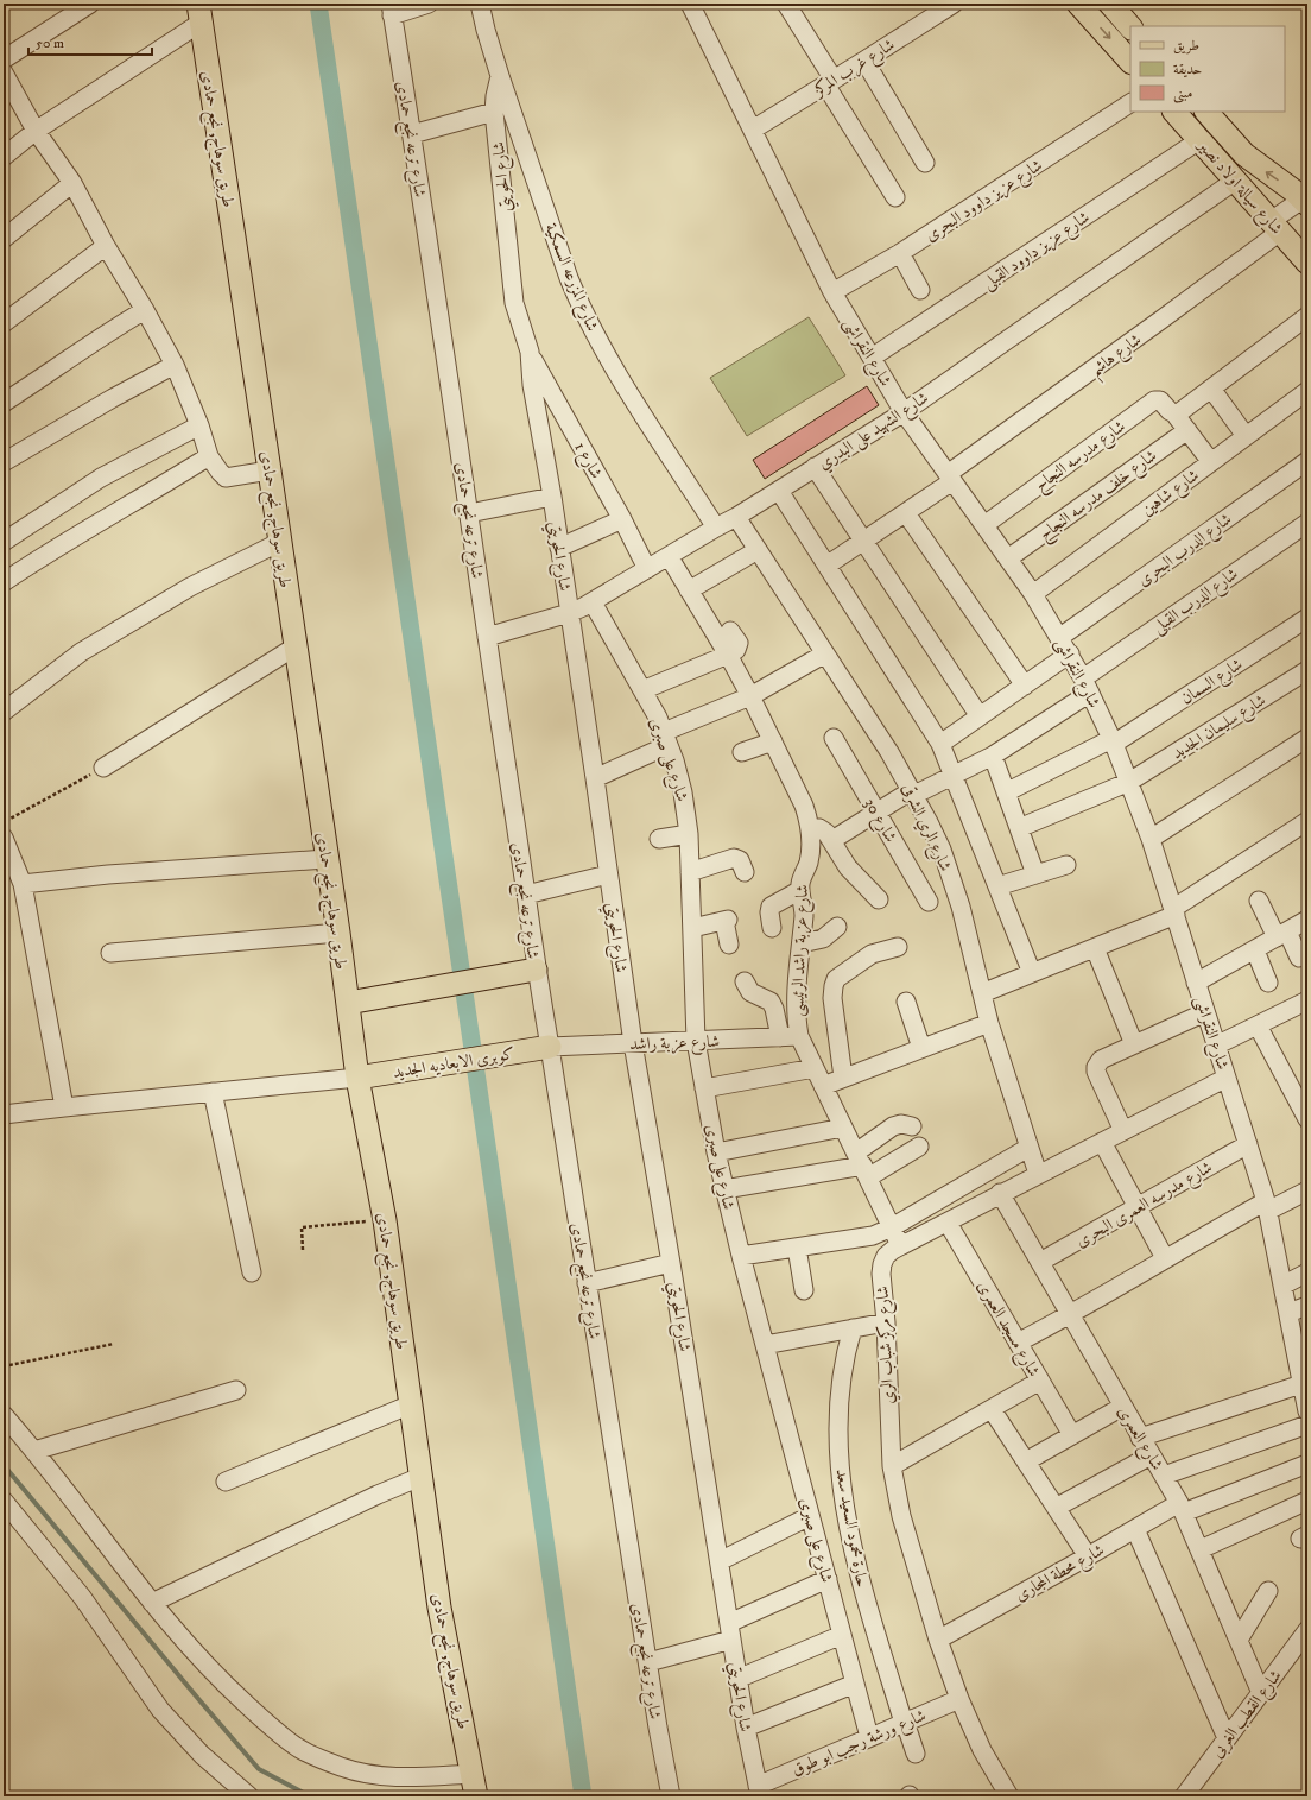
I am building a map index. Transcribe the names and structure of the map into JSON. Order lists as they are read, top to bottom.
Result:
{
  "streets": {
    "main road": ["طريق سوهاج, نجع حمادى", "شارع سيالة اولاد نصير", "كوبرى الابعاديه الجديد"],
    "street": [
      "شارع غرب المركز",
      "شارع ترعه نجع حمادى",
      "شارع الحويتي",
      "شارع عزيز داوود البحرى",
      "شارع عزيز داوود القبلى",
      "شارع المزرعه السمكية",
      "شارع النقراشى",
      "شارع هاشم",
      "شارع الشهيد على البدري",
      "شارع مدرسه النجاح",
      "شارع 1",
      "شارع شاهين",
      "شارع خلف مدرسه النجاح",
      "شارع الدرب البحرى",
      "شارع الدرب القبلى",
      "شارع السمان",
      "شارع سليمان الجديد",
      "شارع على صبرى",
      "شارع 30",
      "شارع الري الشرقى",
      "شارع عزبة راشد الرئيسى",
      "شارع عزبة راشد",
      "شارع مدرسه العمرى البحرى",
      "شارع مسجد العمرى",
      "شارع مركز شباب الري",
      "شارع العمرى",
      "حارة محمود السعيد سعد",
      "شارع محطة المجارى",
      "شارع القطب الغربى",
      "شارع ورشة رجب ابو طوق"
    ]
  },
  "crossings": [
    ["شارع غرب المركز", "شارع النقراشى"],
    ["طريق سوهاج, نجع حمادى", "كوبرى الابعاديه الجديد"],
    ["شارع ترعه نجع حمادى", "شارع الشهيد على البدري"],
    ["شارع ترعه نجع حمادى", "شارع عزبة راشد"],
    ["شارع ترعه نجع حمادى", "كوبرى الابعاديه الجديد"],
    ["شارع الحويتي", "شارع المزرعه السمكية"],
    ["شارع الحويتي", "شارع الشهيد على البدري"],
    ["شارع الحويتي", "شارع 1"],
    ["شارع الحويتي", "شارع عزبة راشد"],
    ["شارع الحويتي", "شارع ورشة رجب ابو طوق"],
    ["شارع سيالة اولاد نصير", "شارع عزيز داوود القبلى"],
    ["شارع سيالة اولاد نصير", "شارع هاشم"],
    ["شارع سيالة اولاد نصير", "شارع الشهيد على البدري"],
    ["شارع عزيز داوود البحرى", "شارع النقراشى"],
    ["شارع عزيز داوود القبلى", "شارع النقراشى"],
    ["شارع المزرعه السمكية", "شارع الشهيد على البدري"],
    ["شارع النقراشى", "شارع هاشم"],
    ["شارع النقراشى", "شارع الشهيد على البدري"],
    ["شارع النقراشى", "شارع مدرسه النجاح"],
    ["شارع النقراشى", "شارع شاهين"],
    ["شارع النقراشى", "شارع خلف مدرسه النجاح"],
    ["شارع النقراشى", "شارع الدرب البحرى"],
    ["شارع النقراشى", "شارع الدرب القبلى"],
    ["شارع النقراشى", "شارع السمان"],
    ["شارع النقراشى", "شارع سليمان الجديد"],
    ["شارع النقراشى", "شارع مدرسه العمرى البحرى"],
    ["شارع النقراشى", "شارع مركز شباب الري"],
    ["شارع الشهيد على البدري", "شارع 1"],
    ["شارع الشهيد على البدري", "شارع على صبرى"],
    ["شارع الشهيد على البدري", "شارع الري الشرقى"],
    ["شارع الشهيد على البدري", "شارع عزبة راشد الرئيسى"],
    ["شارع الدرب القبلى", "شارع 30"],
    ["شارع الدرب القبلى", "شارع الري الشرقى"],
    ["شارع على صبرى", "شارع عزبة راشد"],
    ["شارع على صبرى", "شارع ورشة رجب ابو طوق"],
    ["شارع الري الشرقى", "شارع مركز شباب الري"],
    ["شارع عزبة راشد الرئيسى", "شارع عزبة راشد"],
    ["شارع عزبة راشد الرئيسى", "شارع مركز شباب الري"],
    ["شارع عزبة راشد", "كوبرى الابعاديه الجديد"],
    ["شارع مدرسه العمرى البحرى", "شارع العمرى"],
    ["شارع مسجد العمرى", "شارع مركز شباب الري"],
    ["شارع مركز شباب الري", "شارع العمرى"],
    ["شارع مركز شباب الري", "شارع محطة المجارى"],
    ["شارع مركز شباب الري", "شارع ورشة رجب ابو طوق"],
    ["شارع العمرى", "شارع محطة المجارى"],
    ["شارع العمرى", "شارع القطب الغربى"],
    ["حارة محمود السعيد سعد", "شارع ورشة رجب ابو طوق"]
  ],
  "legend": ["طريق", "حديقة", "مبنى"],
  "scale_bar": "50 m"
}
